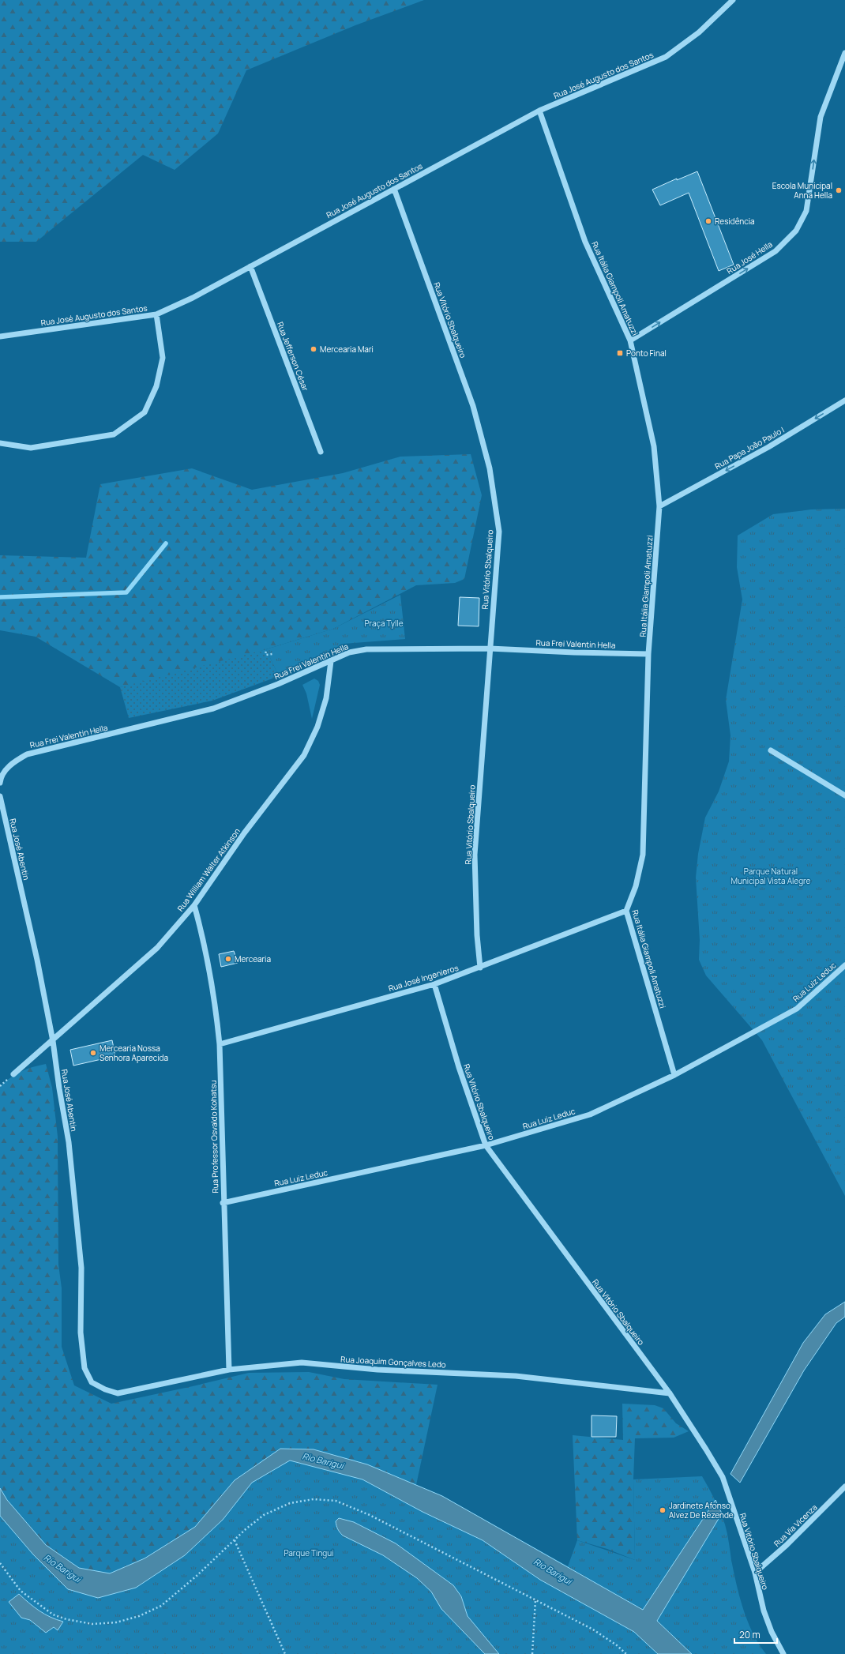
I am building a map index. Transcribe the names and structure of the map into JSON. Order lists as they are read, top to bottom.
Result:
{
  "streets": {
    "street": [
      "Rua José Augusto dos Santos",
      "Rua José Hella",
      "Rua Itália Giampoli Amatuzzi",
      "Rua Vitório Sbalqueiro",
      "Rua Jefferson César",
      "Rua Papa João Paulo I",
      "Rua Frei Valentin Hella",
      "Rua José Abentin",
      "Rua William Walter Atkinson",
      "Rua José Ingenieros",
      "Rua Luiz Leduc",
      "Rua Professor Osvaldo Kohatsu",
      "Rua Joaquim Gonçalves Ledo",
      "Rua Via Vicenza"
    ]
  },
  "crossings": [
    ["Rua José Augusto dos Santos", "Rua Itália Giampoli Amatuzzi"],
    ["Rua José Augusto dos Santos", "Rua Vitório Sbalqueiro"],
    ["Rua José Augusto dos Santos", "Rua Jefferson César"],
    ["Rua José Hella", "Rua Itália Giampoli Amatuzzi"],
    ["Rua Itália Giampoli Amatuzzi", "Rua Papa João Paulo I"],
    ["Rua Itália Giampoli Amatuzzi", "Rua Frei Valentin Hella"],
    ["Rua Itália Giampoli Amatuzzi", "Rua José Ingenieros"],
    ["Rua Itália Giampoli Amatuzzi", "Rua Luiz Leduc"],
    ["Rua Vitório Sbalqueiro", "Rua Frei Valentin Hella"],
    ["Rua Vitório Sbalqueiro", "Rua José Ingenieros"],
    ["Rua Vitório Sbalqueiro", "Rua Luiz Leduc"],
    ["Rua Vitório Sbalqueiro", "Rua Joaquim Gonçalves Ledo"],
    ["Rua Vitório Sbalqueiro", "Rua Via Vicenza"],
    ["Rua Frei Valentin Hella", "Rua William Walter Atkinson"],
    ["Rua José Abentin", "Rua William Walter Atkinson"],
    ["Rua José Abentin", "Rua Joaquim Gonçalves Ledo"],
    ["Rua William Walter Atkinson", "Rua Professor Osvaldo Kohatsu"],
    ["Rua José Ingenieros", "Rua Professor Osvaldo Kohatsu"],
    ["Rua Luiz Leduc", "Rua Professor Osvaldo Kohatsu"],
    ["Rua Professor Osvaldo Kohatsu", "Rua Joaquim Gonçalves Ledo"]
  ],
  "one_way": ["Rua José Hella", "Rua Papa João Paulo I"],
  "water": ["Rio Barigui"],
  "parks": ["Praça Tylle", "Parque Natural Municipal Vista Alegre", "Parque Tingui"],
  "places": {
    "other": [
      "Escola Municipal Anna Hella",
      "Residência",
      "Mercearia Mari",
      "Mercearia",
      "Mercearia Nossa Senhora Aparecida",
      "Jardinete Afonso Alvez De Rezende"
    ],
    "transit": ["Ponto Final"]
  },
  "scale_bar": "20 m"
}
